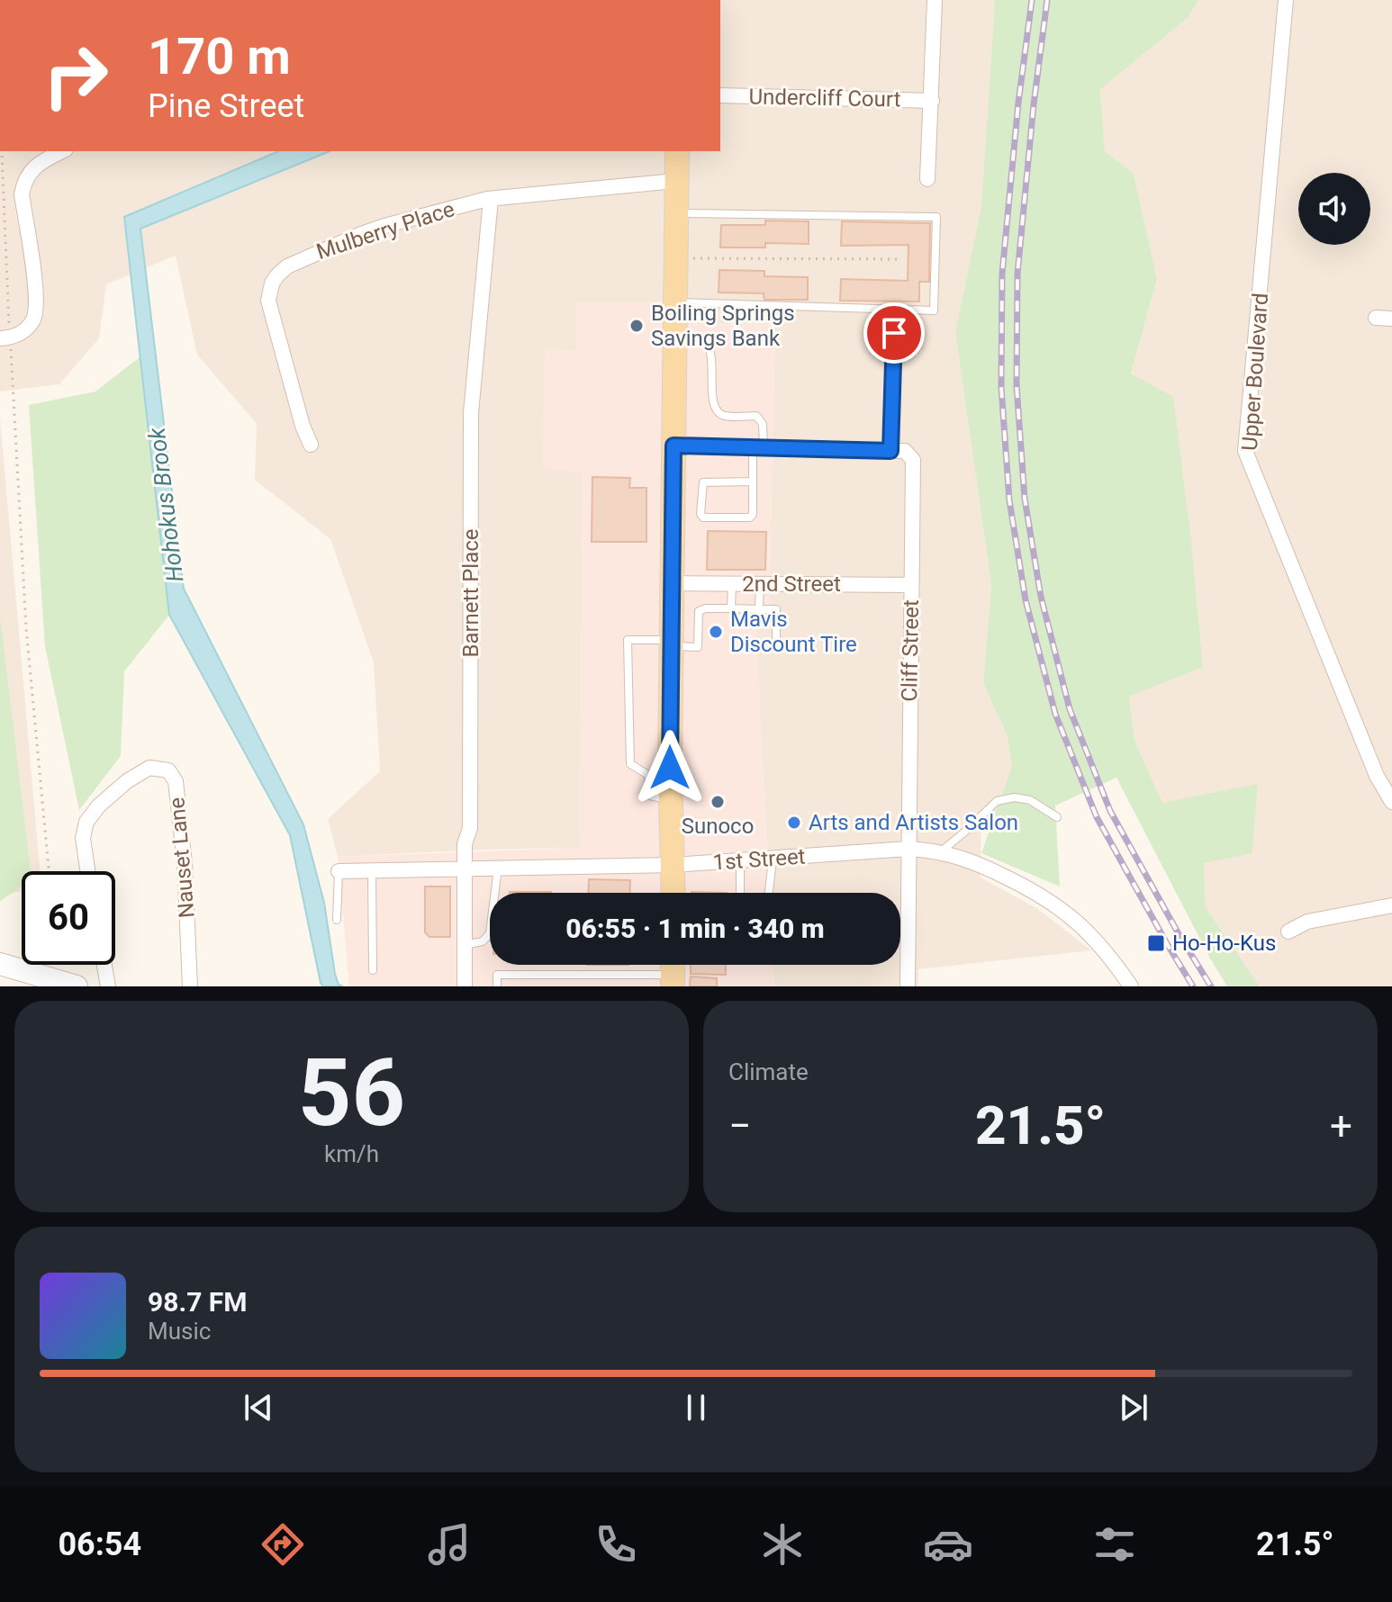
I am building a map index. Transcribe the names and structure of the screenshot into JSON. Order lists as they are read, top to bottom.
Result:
{
  "streets": {
    "street": [
      "Undercliff Court",
      "Mulberry Place",
      "Upper Boulevard",
      "2nd Street",
      "Barnett Place",
      "Cliff Street",
      "Nauset Lane",
      "1st Street"
    ]
  },
  "crossings": [
    ["Mulberry Place", "Barnett Place"],
    ["2nd Street", "Cliff Street"],
    ["Barnett Place", "1st Street"],
    ["Cliff Street", "1st Street"]
  ],
  "water": ["Hohokus Brook"],
  "places": {
    "other": [
      "Boiling Springs Savings Bank",
      "Mavis Discount Tire",
      "Sunoco",
      "Arts and Artists Salon"
    ],
    "transit": ["Ho-Ho-Kus"]
  },
  "page": {
    "turn": ["170 m", "Pine Street"],
    "limit": "60",
    "trip": "06:55 · 1 min · 340 m",
    "tile": [
      ["56", "km/h"],
      "Climate"
    ],
    "heat": ["−", "21.5°", "+"],
    "song": ["98.7 FM", "Music"],
    "tabs": ["06:54", "21.5°"]
  }
}
